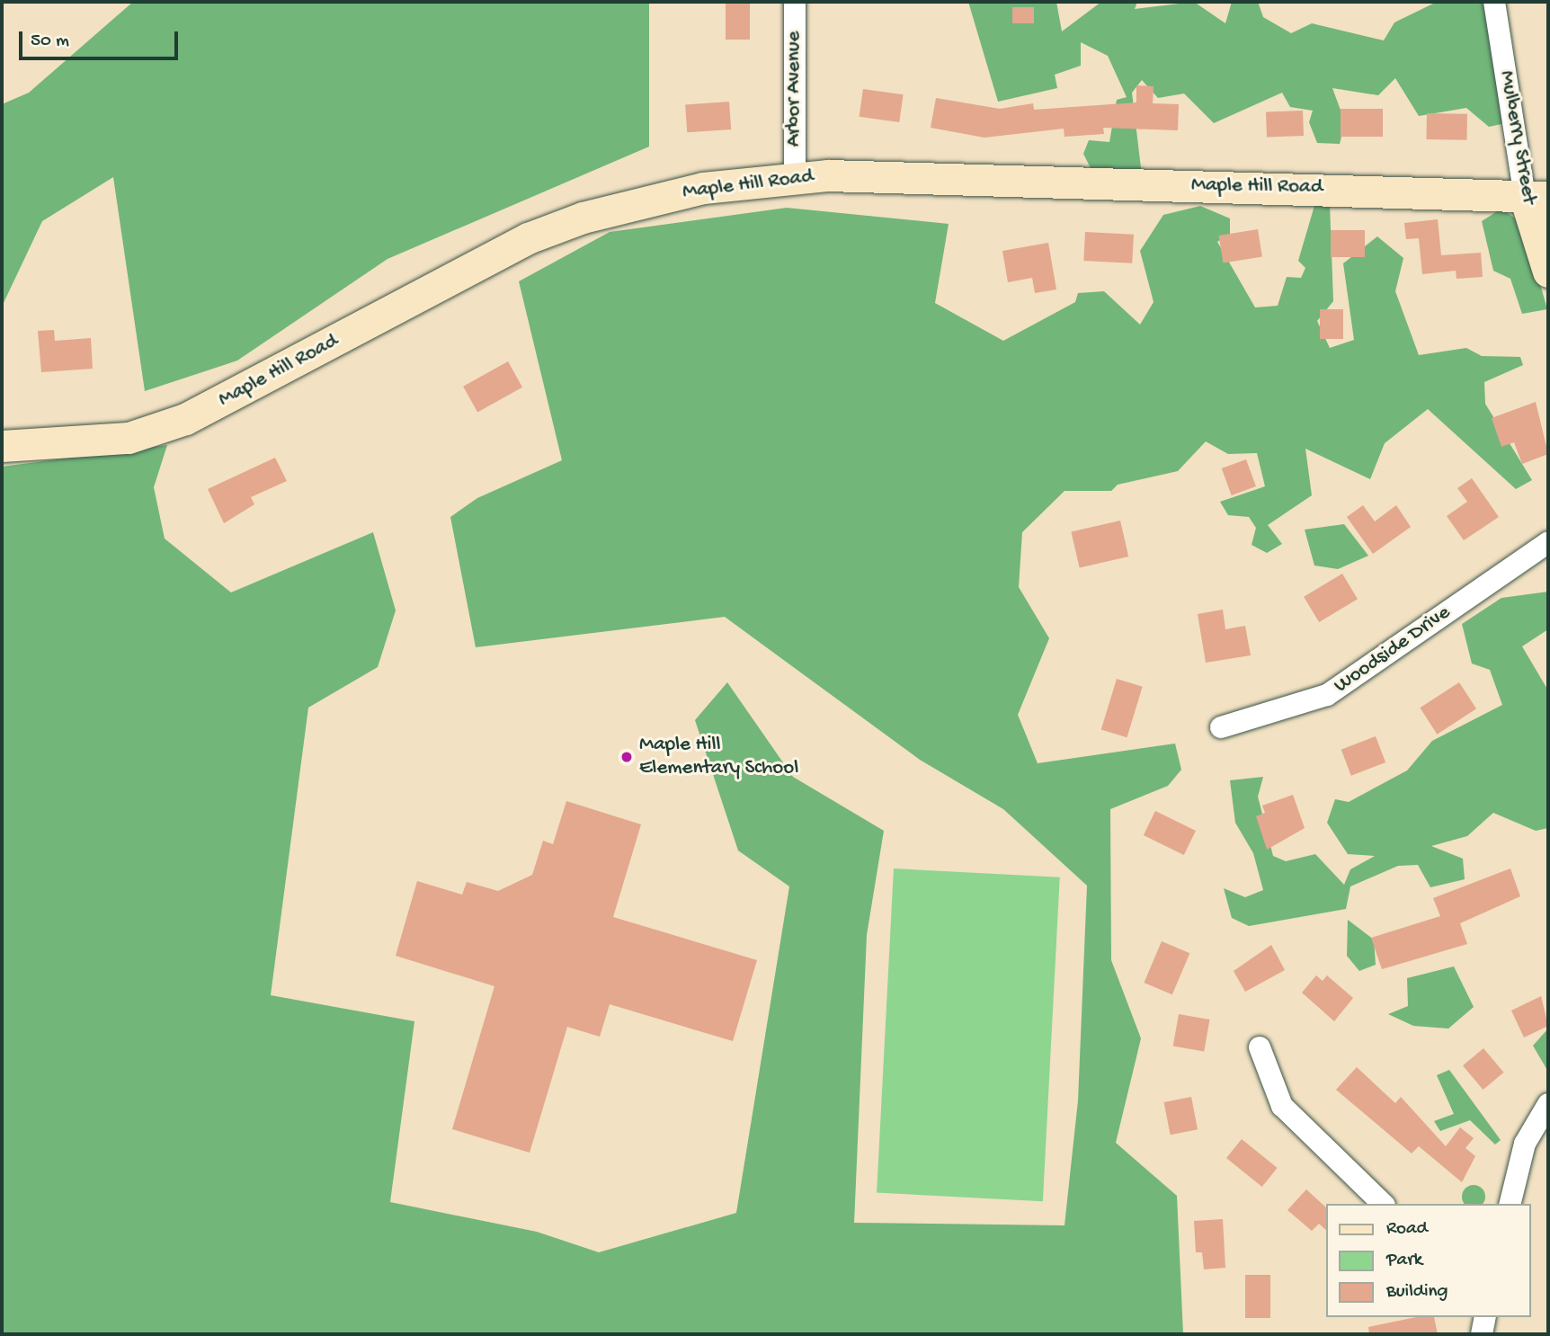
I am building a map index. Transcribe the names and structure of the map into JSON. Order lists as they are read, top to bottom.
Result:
{
  "streets": {
    "street": [
      "Arbor Avenue",
      "Mulberry Street",
      "Maple Hill Road",
      "Woodside Drive"
    ]
  },
  "crossings": [
    ["Arbor Avenue", "Maple Hill Road"],
    ["Mulberry Street", "Maple Hill Road"]
  ],
  "places": ["Maple Hill Elementary School"],
  "legend": ["Road", "Park", "Building"],
  "scale_bar": "50 m"
}
